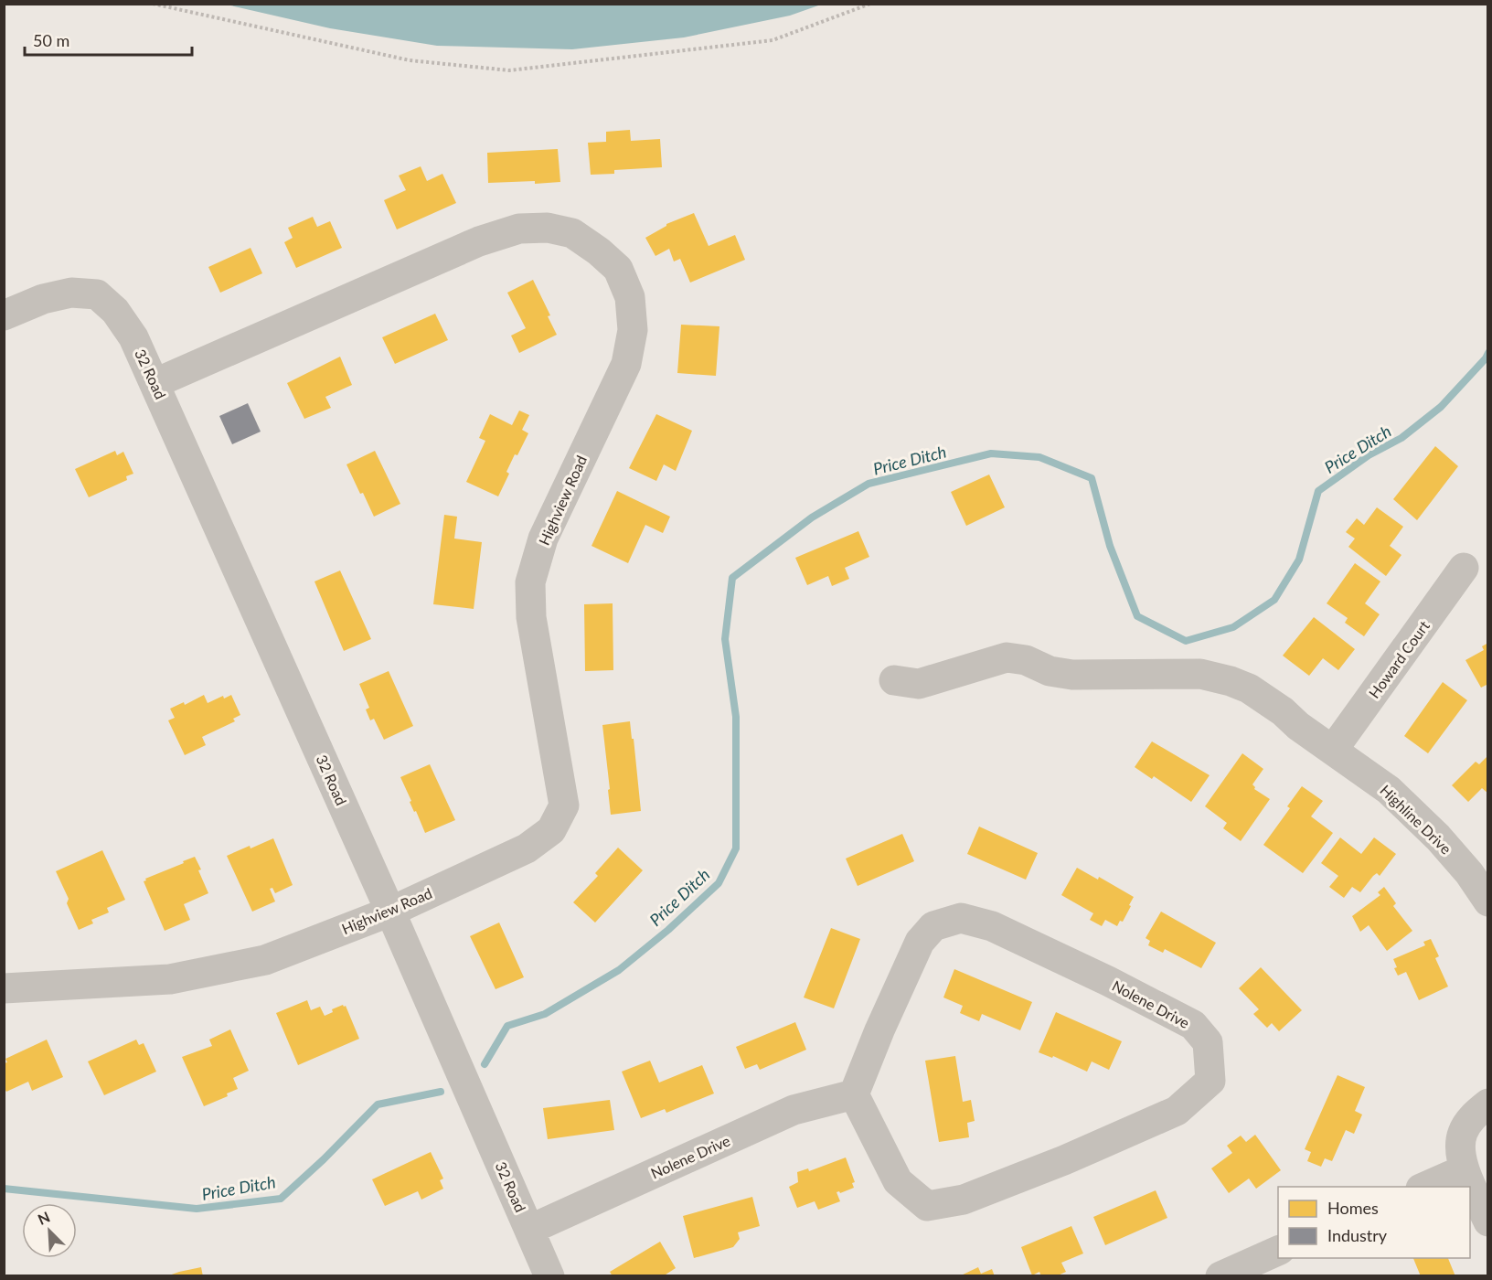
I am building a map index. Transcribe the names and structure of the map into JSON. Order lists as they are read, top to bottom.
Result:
{
  "streets": {
    "street": [
      "32 Road",
      "Highview Road",
      "Howard Court",
      "Highline Drive",
      "Nolene Drive"
    ]
  },
  "crossings": [
    ["32 Road", "Highview Road"],
    ["32 Road", "Nolene Drive"],
    ["Howard Court", "Highline Drive"]
  ],
  "water": ["Price Ditch"],
  "legend": ["Homes", "Industry"],
  "scale_bar": "50 m",
  "north": "top left"
}
